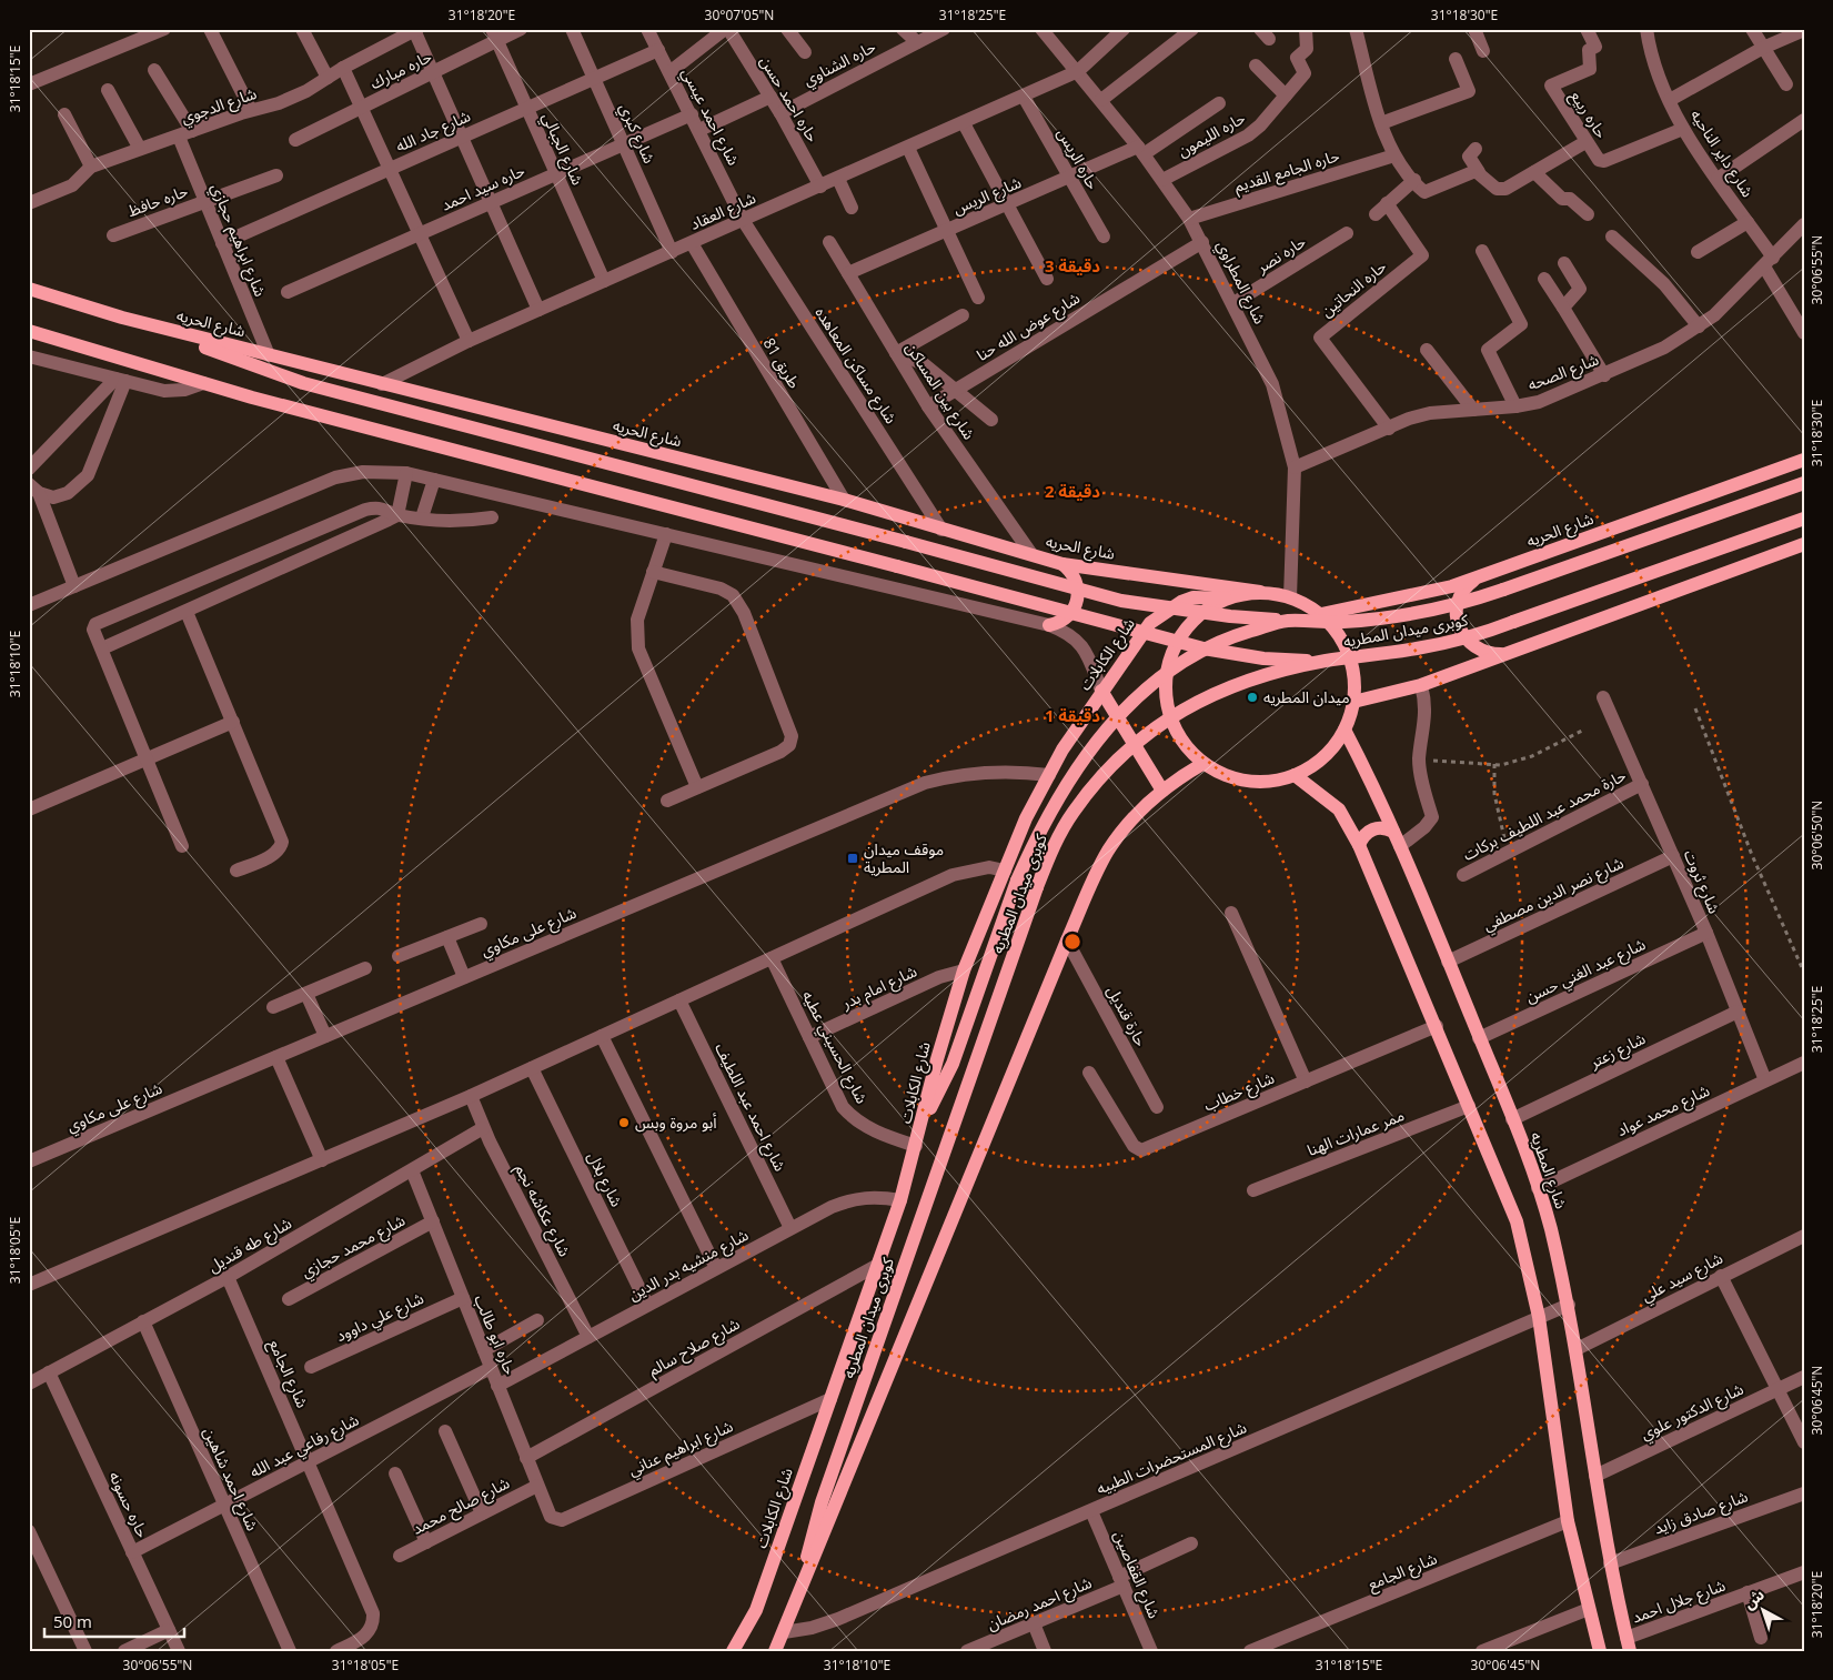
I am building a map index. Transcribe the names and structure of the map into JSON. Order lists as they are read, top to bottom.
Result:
{
  "streets": {
    "main road": [
      "شارع الحريه",
      "كوبرى ميدان المطريه",
      "شارع الكابلات",
      "شارع المطريه"
    ],
    "street": [
      "حاره الشناوي",
      "حاره مبارك",
      "حاره احمد حسن",
      "شارع الدجوي",
      "حاره ربيع",
      "شارع احمد عيسي",
      "شارع جاد الله",
      "شارع كبري",
      "حاره الليمون",
      "شارع الجبالي",
      "شارع داير الناحيه",
      "حاره الريس",
      "حاره الجامع القديم",
      "حاره سيد احمد",
      "شارع الريس",
      "حاره حافظ",
      "شارع العقاد",
      "شارع ابراهيم حجازي",
      "حاره نصر",
      "شارع المطراوي",
      "حاره النحاتين",
      "شارع عوض الله حنا",
      "طريق 81",
      "شارع مساكن المعاهده",
      "شارع الصحه",
      "شارع بين المساكن",
      "حارة محمد عبد اللطيف بركات",
      "شارع ثروت",
      "شارع نصر الدين مصطفي",
      "شارع على مكاوي",
      "شارع عبد الغني حسن",
      "شارع امام بدر",
      "حارة قنديل",
      "شارع الحسيني عطيه",
      "شارع زعتر",
      "شارع خطاب",
      "شارع احمد عبد اللطيف",
      "شارع محمد عواد",
      "ممر عمارات الهنا",
      "شارع بلال",
      "شارع عكاشه نجم",
      "شارع طه قنديل",
      "شارع محمد حجازي",
      "شارع منشيه بدر الدين",
      "شارع سيد علي",
      "شارع علي داوود",
      "حاره ابو طالب",
      "شارع صلاح سالم",
      "شارع الجامع",
      "شارع الدكتور علوي",
      "شارع رفاعي عبد الله",
      "شارع ابراهيم عناني",
      "شارع المستحضرات الطبيه",
      "شارع احمد شاهين",
      "حاره حسونه",
      "شارع صالح محمد",
      "شارع صادق زايد",
      "شارع القفاصين",
      "شارع جلال احمد",
      "شارع احمد رمضان"
    ]
  },
  "crossings": [
    ["حاره الشناوي", "حاره احمد حسن"],
    ["حاره مبارك", "شارع الجبالي"],
    ["حاره احمد حسن", "شارع العقاد"],
    ["شارع الدجوي", "شارع ابراهيم حجازي"],
    ["حاره ربيع", "شارع داير الناحيه"],
    ["شارع احمد عيسي", "شارع جاد الله"],
    ["شارع احمد عيسي", "حاره سيد احمد"],
    ["شارع احمد عيسي", "شارع العقاد"],
    ["شارع احمد عيسي", "شارع مساكن المعاهده"],
    ["شارع جاد الله", "شارع كبري"],
    ["شارع جاد الله", "شارع الجبالي"],
    ["شارع جاد الله", "شارع ابراهيم حجازي"],
    ["شارع كبري", "حاره سيد احمد"],
    ["شارع كبري", "شارع العقاد"],
    ["حاره الليمون", "شارع المطراوي"],
    ["شارع الجبالي", "حاره سيد احمد"],
    ["شارع الجبالي", "شارع العقاد"],
    ["شارع داير الناحيه", "شارع الصحه"],
    ["حاره الريس", "شارع الريس"],
    ["حاره الريس", "شارع العقاد"],
    ["حاره الجامع القديم", "شارع المطراوي"],
    ["شارع الريس", "شارع المطراوي"],
    ["شارع الريس", "شارع بين المساكن"],
    ["حاره حافظ", "شارع ابراهيم حجازي"],
    ["شارع العقاد", "شارع المطراوي"],
    ["شارع العقاد", "شارع الحريه"],
    ["شارع العقاد", "طريق 81"],
    ["شارع العقاد", "شارع مساكن المعاهده"],
    ["شارع ابراهيم حجازي", "شارع الحريه"],
    ["حاره نصر", "شارع المطراوي"],
    ["شارع المطراوي", "شارع الحريه"],
    ["شارع المطراوي", "شارع عوض الله حنا"],
    ["شارع المطراوي", "شارع الصحه"],
    ["شارع المطراوي", "شارع الكابلات"],
    ["شارع المطراوي", "شارع المطريه"],
    ["حاره النحاتين", "شارع الصحه"],
    ["شارع الحريه", "طريق 81"],
    ["شارع الحريه", "شارع مساكن المعاهده"],
    ["شارع الحريه", "شارع بين المساكن"],
    ["شارع الحريه", "شارع الكابلات"],
    ["شارع الحريه", "شارع المطريه"],
    ["شارع عوض الله حنا", "شارع بين المساكن"],
    ["كوبرى ميدان المطريه", "شارع الكابلات"],
    ["شارع الكابلات", "شارع على مكاوي"],
    ["شارع الكابلات", "شارع امام بدر"],
    ["شارع الكابلات", "شارع الحسيني عطيه"],
    ["شارع الكابلات", "شارع المطريه"],
    ["شارع الكابلات", "شارع منشيه بدر الدين"],
    ["شارع الكابلات", "شارع صلاح سالم"],
    ["شارع الكابلات", "شارع ابراهيم عناني"],
    ["حارة محمد عبد اللطيف بركات", "شارع ثروت"],
    ["شارع ثروت", "شارع نصر الدين مصطفي"],
    ["شارع ثروت", "شارع عبد الغني حسن"],
    ["شارع ثروت", "شارع زعتر"],
    ["شارع ثروت", "شارع محمد عواد"],
    ["شارع نصر الدين مصطفي", "شارع المطريه"],
    ["شارع عبد الغني حسن", "شارع المطريه"],
    ["شارع امام بدر", "شارع الحسيني عطيه"],
    ["شارع زعتر", "شارع المطريه"],
    ["شارع احمد عبد اللطيف", "شارع منشيه بدر الدين"],
    ["شارع محمد عواد", "شارع المطريه"],
    ["شارع المطريه", "شارع سيد علي"],
    ["شارع المطريه", "شارع الدكتور علوي"],
    ["شارع المطريه", "شارع المستحضرات الطبيه"],
    ["شارع المطريه", "شارع صادق زايد"],
    ["شارع المطريه", "شارع جلال احمد"],
    ["شارع بلال", "شارع منشيه بدر الدين"],
    ["شارع عكاشه نجم", "شارع طه قنديل"],
    ["شارع عكاشه نجم", "شارع منشيه بدر الدين"],
    ["شارع طه قنديل", "حاره ابو طالب"],
    ["شارع طه قنديل", "شارع الجامع"],
    ["شارع طه قنديل", "شارع احمد شاهين"],
    ["شارع طه قنديل", "حاره حسونه"],
    ["شارع محمد حجازي", "حاره ابو طالب"],
    ["شارع منشيه بدر الدين", "حاره ابو طالب"],
    ["شارع علي داوود", "حاره ابو طالب"],
    ["حاره ابو طالب", "شارع صلاح سالم"],
    ["حاره ابو طالب", "شارع رفاعي عبد الله"],
    ["حاره ابو طالب", "شارع ابراهيم عناني"],
    ["حاره ابو طالب", "شارع صالح محمد"],
    ["شارع الجامع", "شارع رفاعي عبد الله"],
    ["شارع رفاعي عبد الله", "شارع احمد شاهين"],
    ["شارع رفاعي عبد الله", "حاره حسونه"],
    ["شارع المستحضرات الطبيه", "شارع القفاصين"],
    ["شارع القفاصين", "شارع احمد رمضان"]
  ],
  "places": {
    "other": ["ميدان المطريه", "أبو مروة وبس"],
    "transit": ["موقف ميدان المطرية"]
  },
  "scale_bar": "50 m",
  "north": "top left",
  "coordinates": [
    "31°18'20\"E",
    "30°07'05\"N",
    "31°18'25\"E",
    "31°18'30\"E",
    "31°18'15\"E",
    "30°06'55\"N",
    "31°18'10\"E",
    "30°06'50\"N",
    "31°18'05\"E",
    "30°06'45\"N"
  ],
  "rings": ["3 دقيقة", "2 دقيقة", "1 دقيقة"]
}
